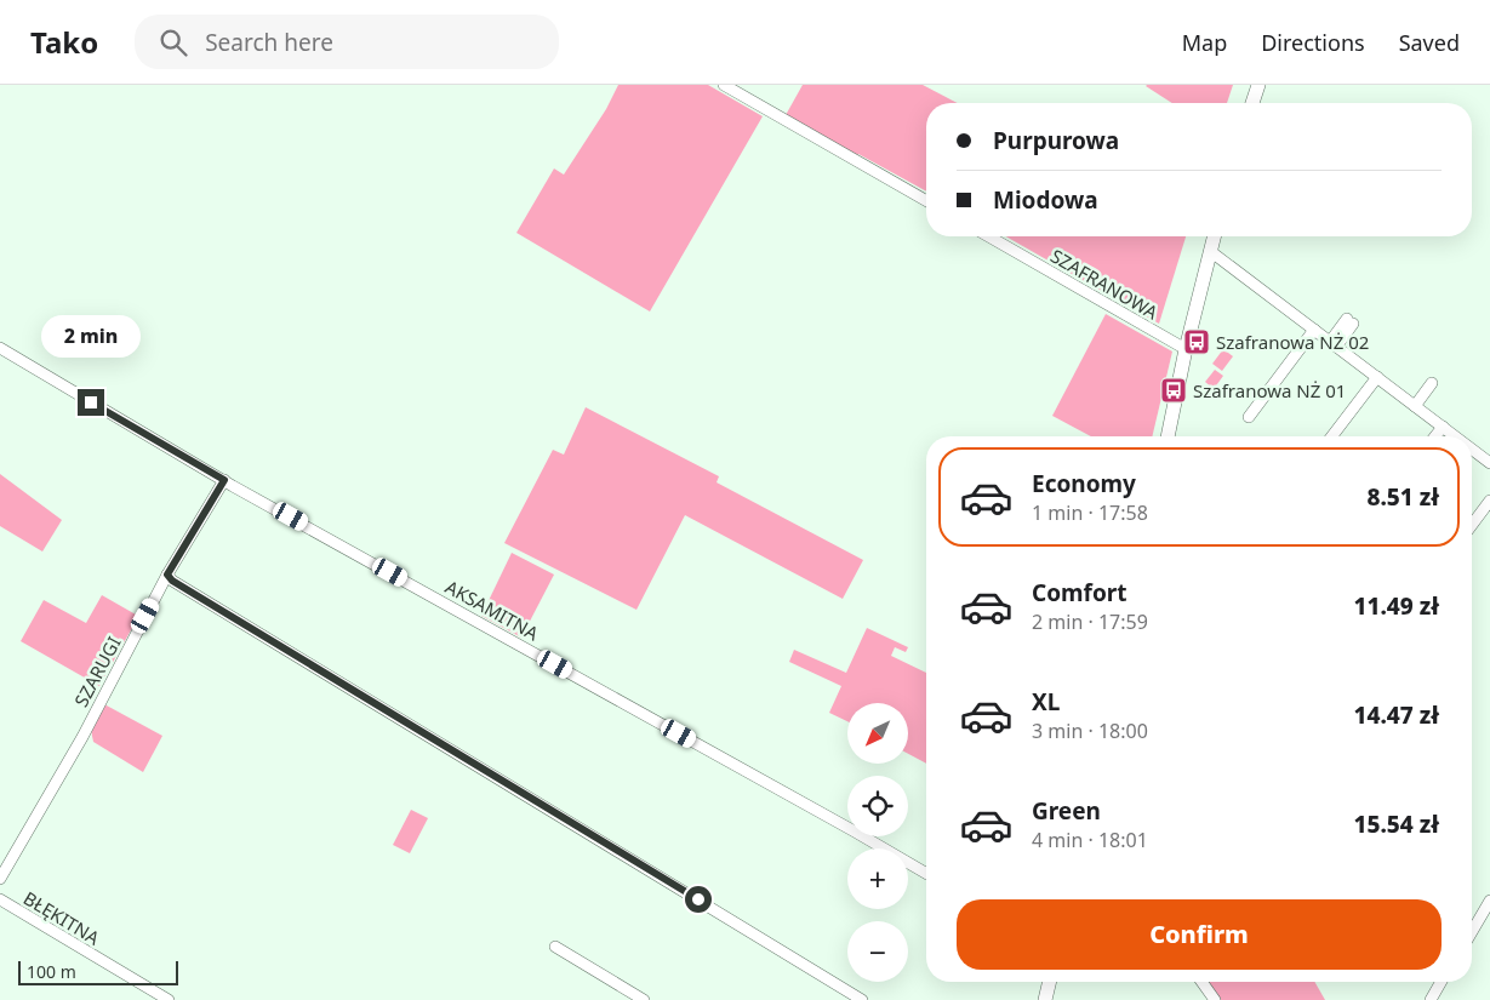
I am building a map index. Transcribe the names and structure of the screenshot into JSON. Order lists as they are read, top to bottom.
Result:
{
  "streets": {
    "street": [
      "SZAFRANOWA",
      "AKSAMITNA",
      "SZARUGI",
      "BŁĘKITNA"
    ]
  },
  "crossings": [
    ["AKSAMITNA", "SZARUGI"]
  ],
  "places": {
    "bus stop": ["Szafranowa NŻ 02", "Szafranowa NŻ 01"]
  },
  "scale_bar": "100 m",
  "north": "bottom left",
  "page": {
    "header": "Tako",
    "search": "Search here",
    "nav": ["Map", "Directions", "Saved"],
    "banner": ["Purpurowa", "Miodowa"],
    "bubble": "2 min",
    "list": [
      {
        "name": "Economy",
        "note": "1 min · 17:58",
        "value": "8.51 zł"
      },
      {
        "name": "Comfort",
        "note": "2 min · 17:59",
        "value": "11.49 zł"
      },
      {
        "name": "XL",
        "note": "3 min · 18:00",
        "value": "14.47 zł"
      },
      {
        "name": "Green",
        "note": "4 min · 18:01",
        "value": "15.54 zł"
      }
    ],
    "map_buttons": ["+", "−"],
    "buttons": "Confirm",
    "scale": "100 m"
  }
}
